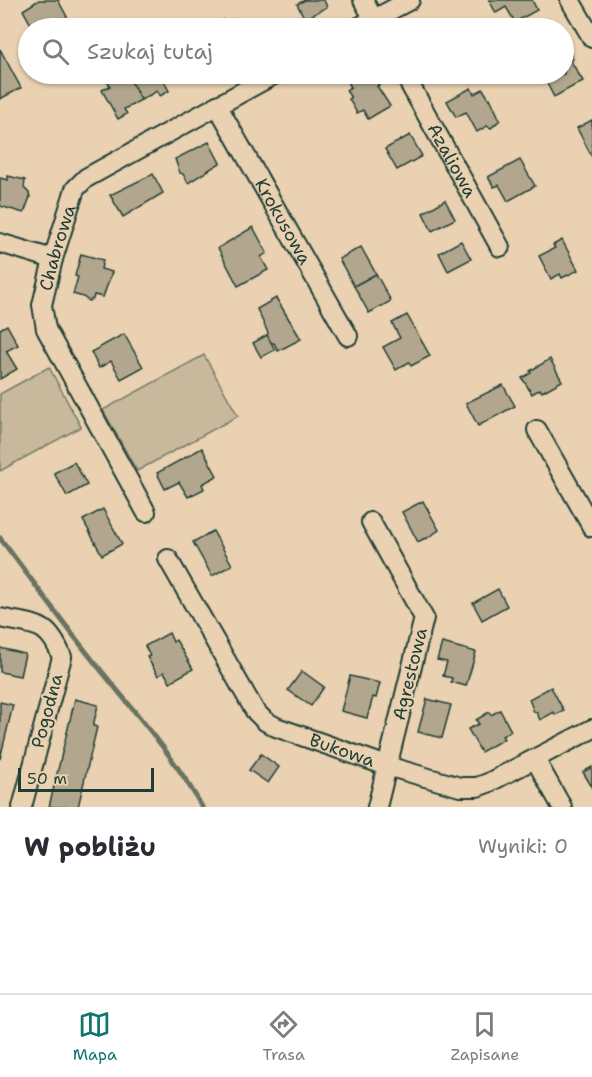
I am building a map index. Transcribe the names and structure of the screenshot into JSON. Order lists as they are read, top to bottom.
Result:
{
  "streets": {
    "street": [
      "Azaliowa",
      "Krokusowa",
      "Chabrowa",
      "Agrestowa",
      "Pogodna",
      "Bukowa"
    ]
  },
  "crossings": [
    ["Krokusowa", "Chabrowa"],
    ["Agrestowa", "Bukowa"]
  ],
  "scale_bar": "50 m",
  "page": {
    "search": "Szukaj tutaj",
    "scale": "50 m",
    "heading": ["W pobliżu", "Wyniki: 0"],
    "nav": ["Mapa", "Trasa", "Zapisane"]
  }
}
